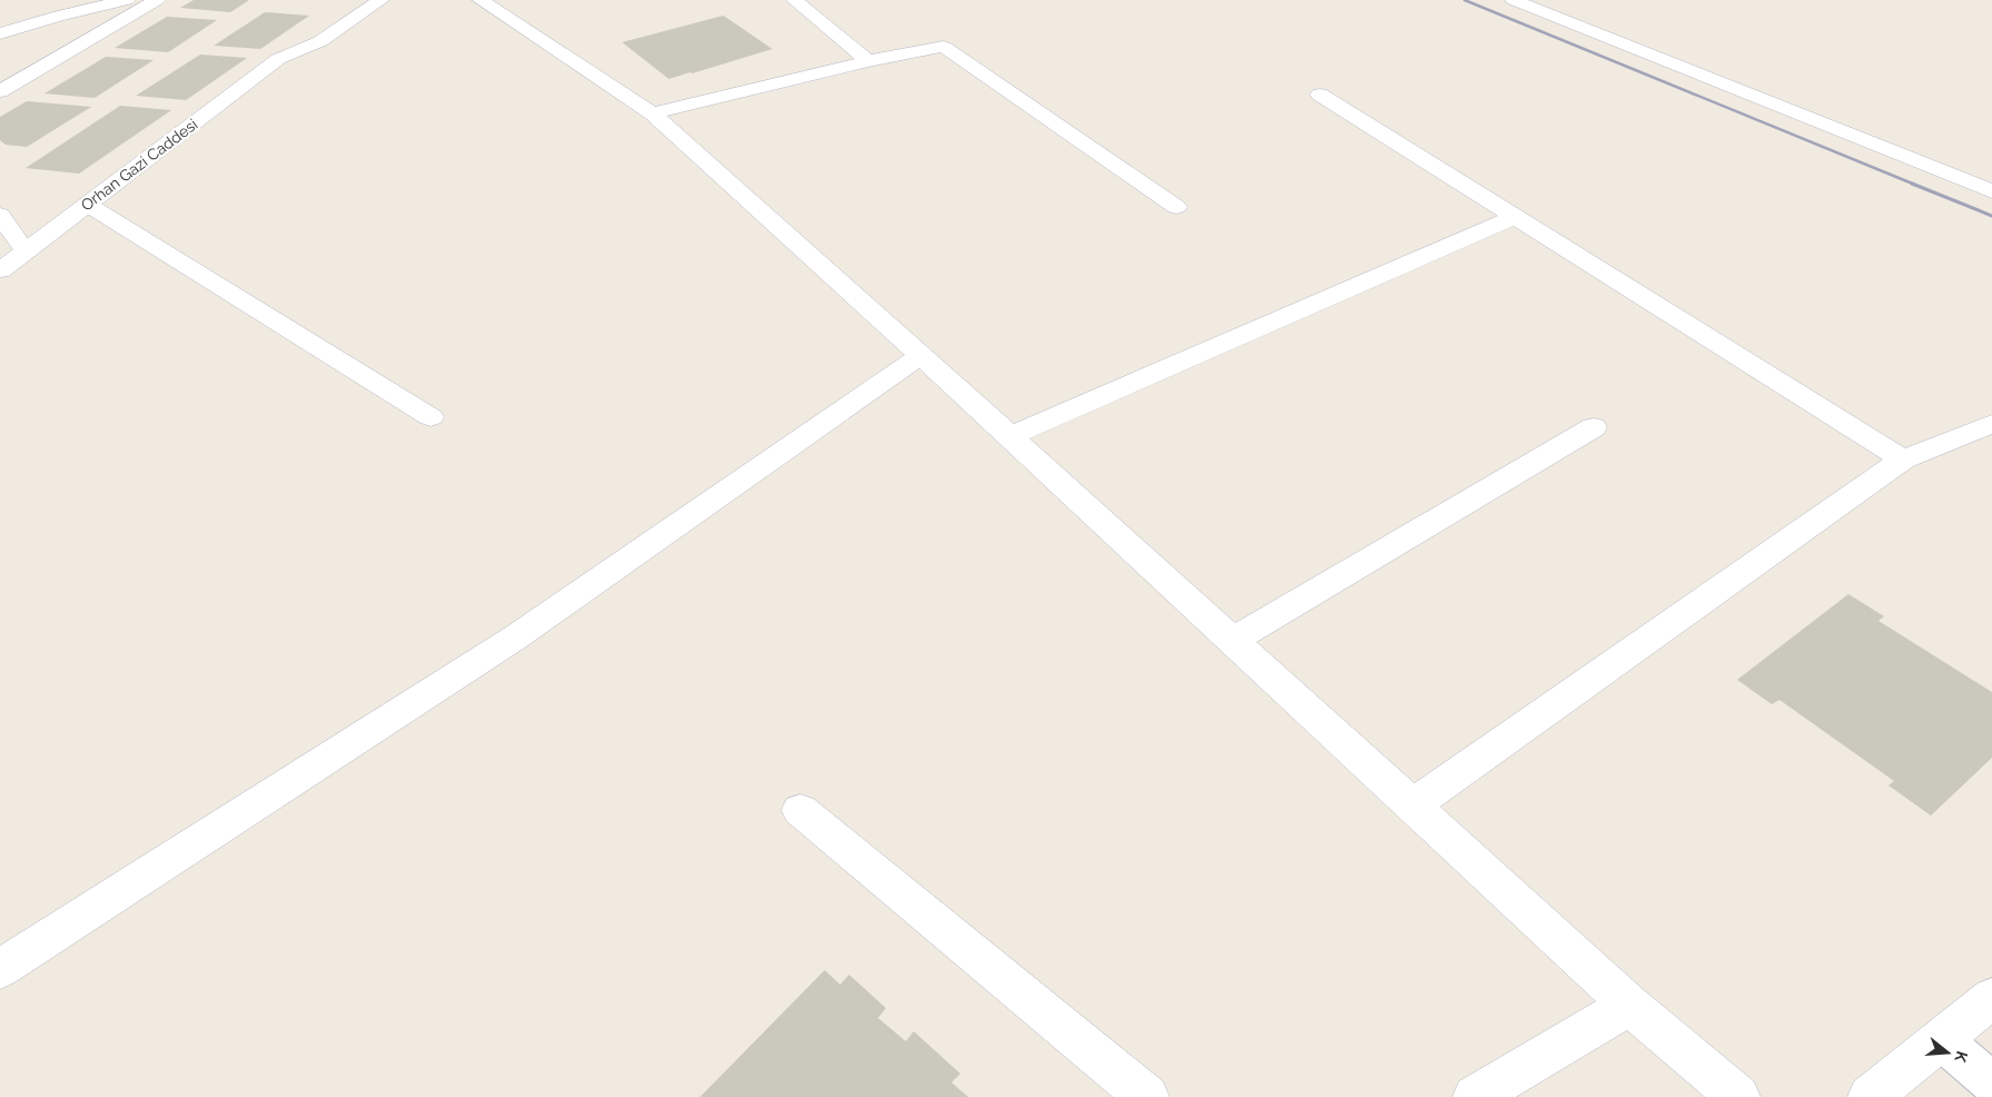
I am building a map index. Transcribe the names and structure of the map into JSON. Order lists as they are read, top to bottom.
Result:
{
  "streets": {
    "street": ["Orhan Gazi Caddesi"]
  },
  "north": "right"
}
